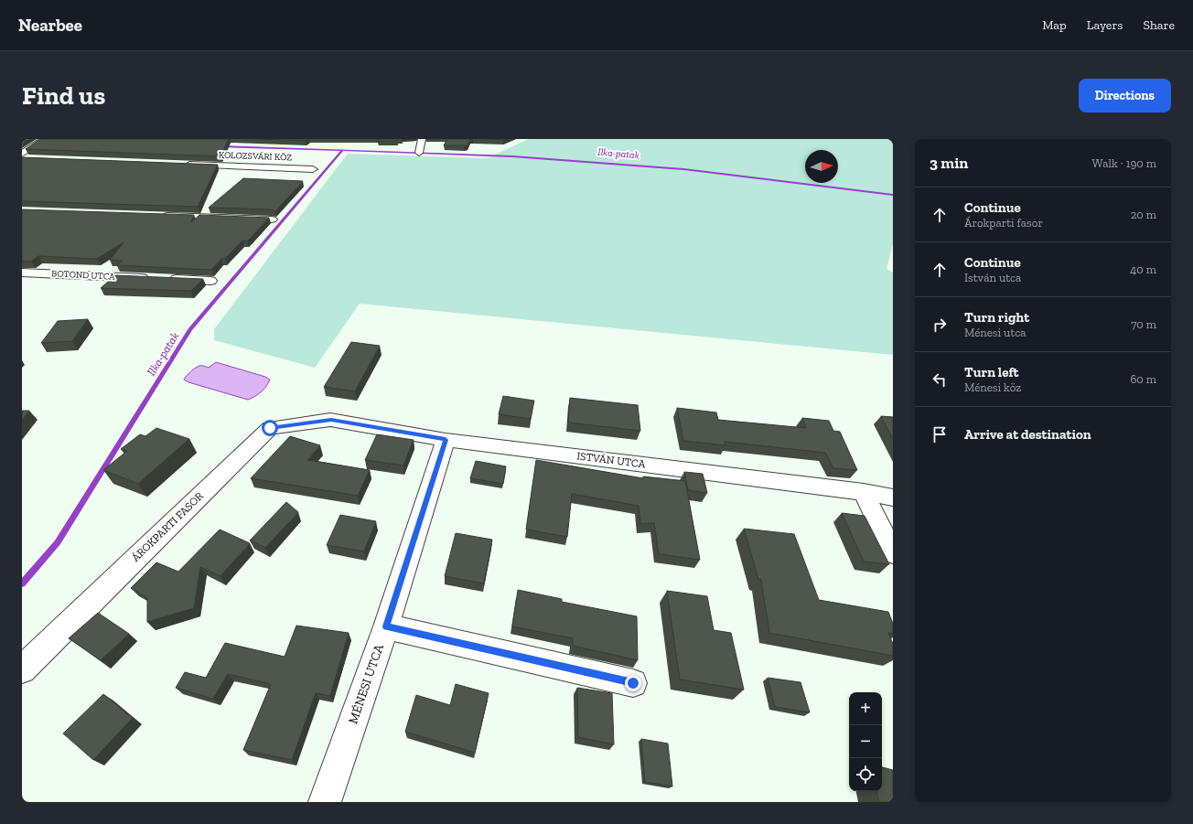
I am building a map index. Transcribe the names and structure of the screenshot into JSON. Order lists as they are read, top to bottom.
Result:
{
  "streets": {
    "street": [
      "KOLOZSVÁRI KÖZ",
      "BOTOND UTCA",
      "ISTVÁN UTCA",
      "ÁROKPARTI FASOR",
      "MÉNESI UTCA"
    ]
  },
  "crossings": [
    ["ISTVÁN UTCA", "ÁROKPARTI FASOR"],
    ["ISTVÁN UTCA", "MÉNESI UTCA"]
  ],
  "water": ["Ilka-patak"],
  "north": "right",
  "page": {
    "header": "Nearbee",
    "nav": ["Map", "Layers", "Share"],
    "buttons": "Directions",
    "title": "Find us",
    "heading": ["3 min", "Walk · 190 m"],
    "list": [
      ["Continue", "Árokparti fasor", "20 m"],
      ["Continue", "István utca", "40 m"],
      ["Turn right", "Ménesi utca", "70 m"],
      ["Turn left", "Ménesi köz", "60 m"],
      "Arrive at destination"
    ],
    "map_buttons": ["+", "−"]
  }
}
